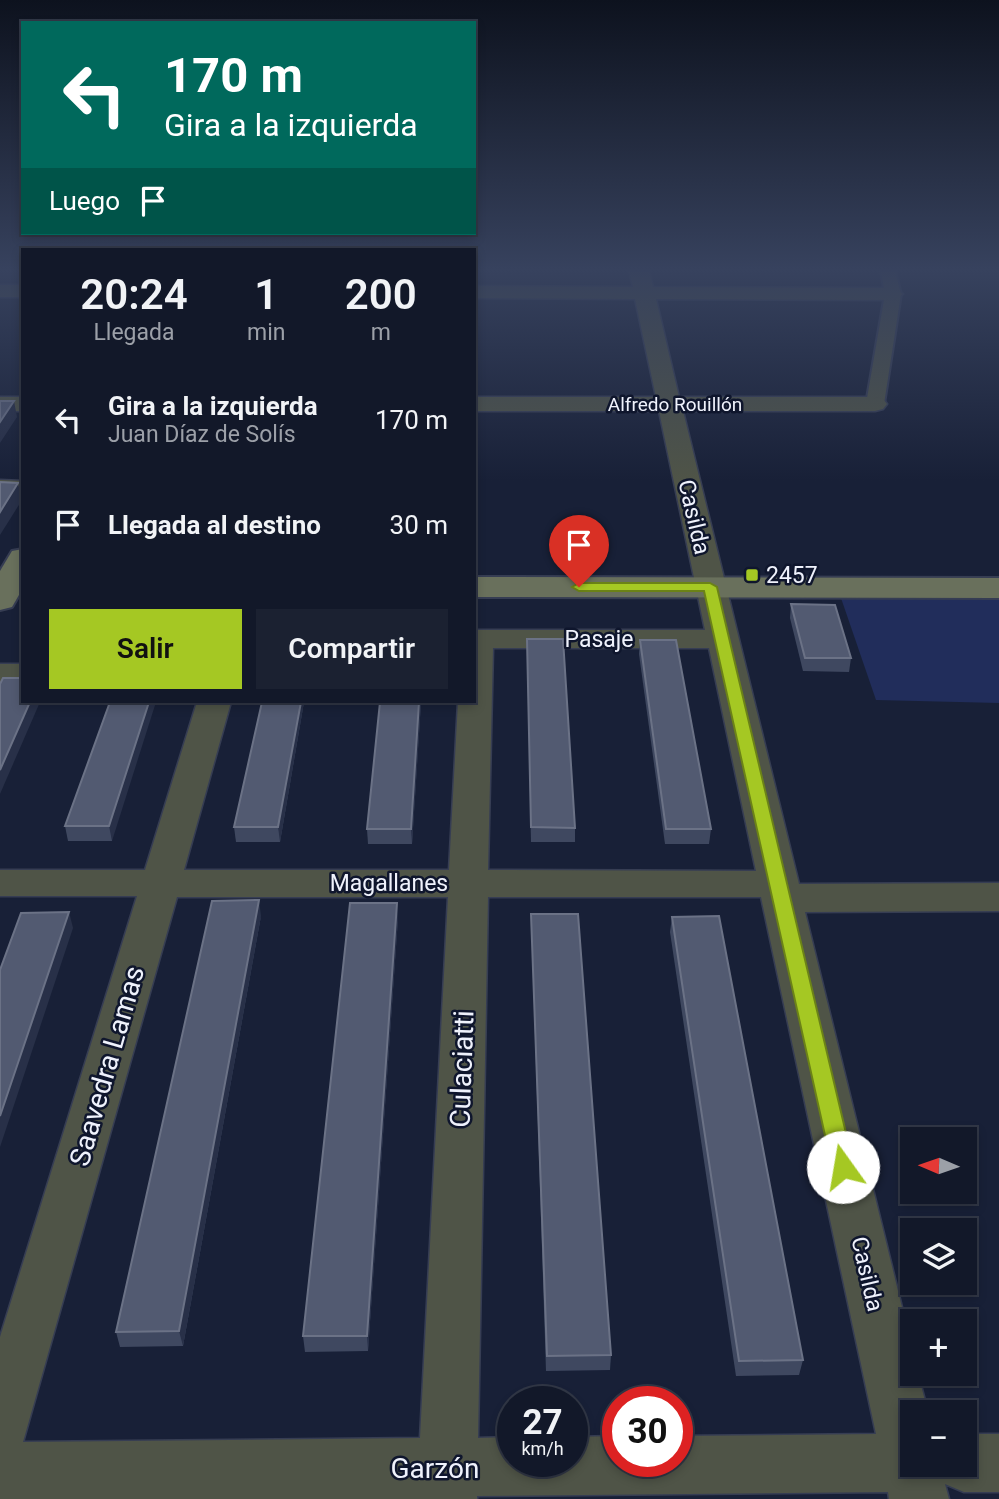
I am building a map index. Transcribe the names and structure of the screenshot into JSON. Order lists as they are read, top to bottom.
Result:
{
  "streets": {
    "street": [
      "Alfredo Rouillón",
      "Casilda",
      "Pasaje",
      "Magallanes",
      "Saavedra Lamas",
      "Culaciatti",
      "Garzón"
    ]
  },
  "crossings": [
    ["Alfredo Rouillón", "Casilda"],
    ["Casilda", "Pasaje"],
    ["Casilda", "Magallanes"],
    ["Pasaje", "Culaciatti"],
    ["Magallanes", "Saavedra Lamas"],
    ["Magallanes", "Culaciatti"],
    ["Culaciatti", "Garzón"]
  ],
  "places": {
    "transit": ["2457"]
  },
  "north": "left",
  "page": {
    "turn": ["170 m", "Gira a la izquierda"],
    "then": "Luego",
    "eta": [
      "20:24",
      "Llegada",
      "1",
      "min",
      "200",
      "m"
    ],
    "list": [
      {
        "name": "Gira a la izquierda",
        "note": "Juan Díaz de Solís",
        "value": "170 m"
      },
      {
        "name": "Llegada al destino",
        "value": "30 m"
      }
    ],
    "buttons": ["Salir", "Compartir"],
    "map_buttons": ["+", "−"],
    "speed": "27 km/h",
    "limit": "30"
  }
}
